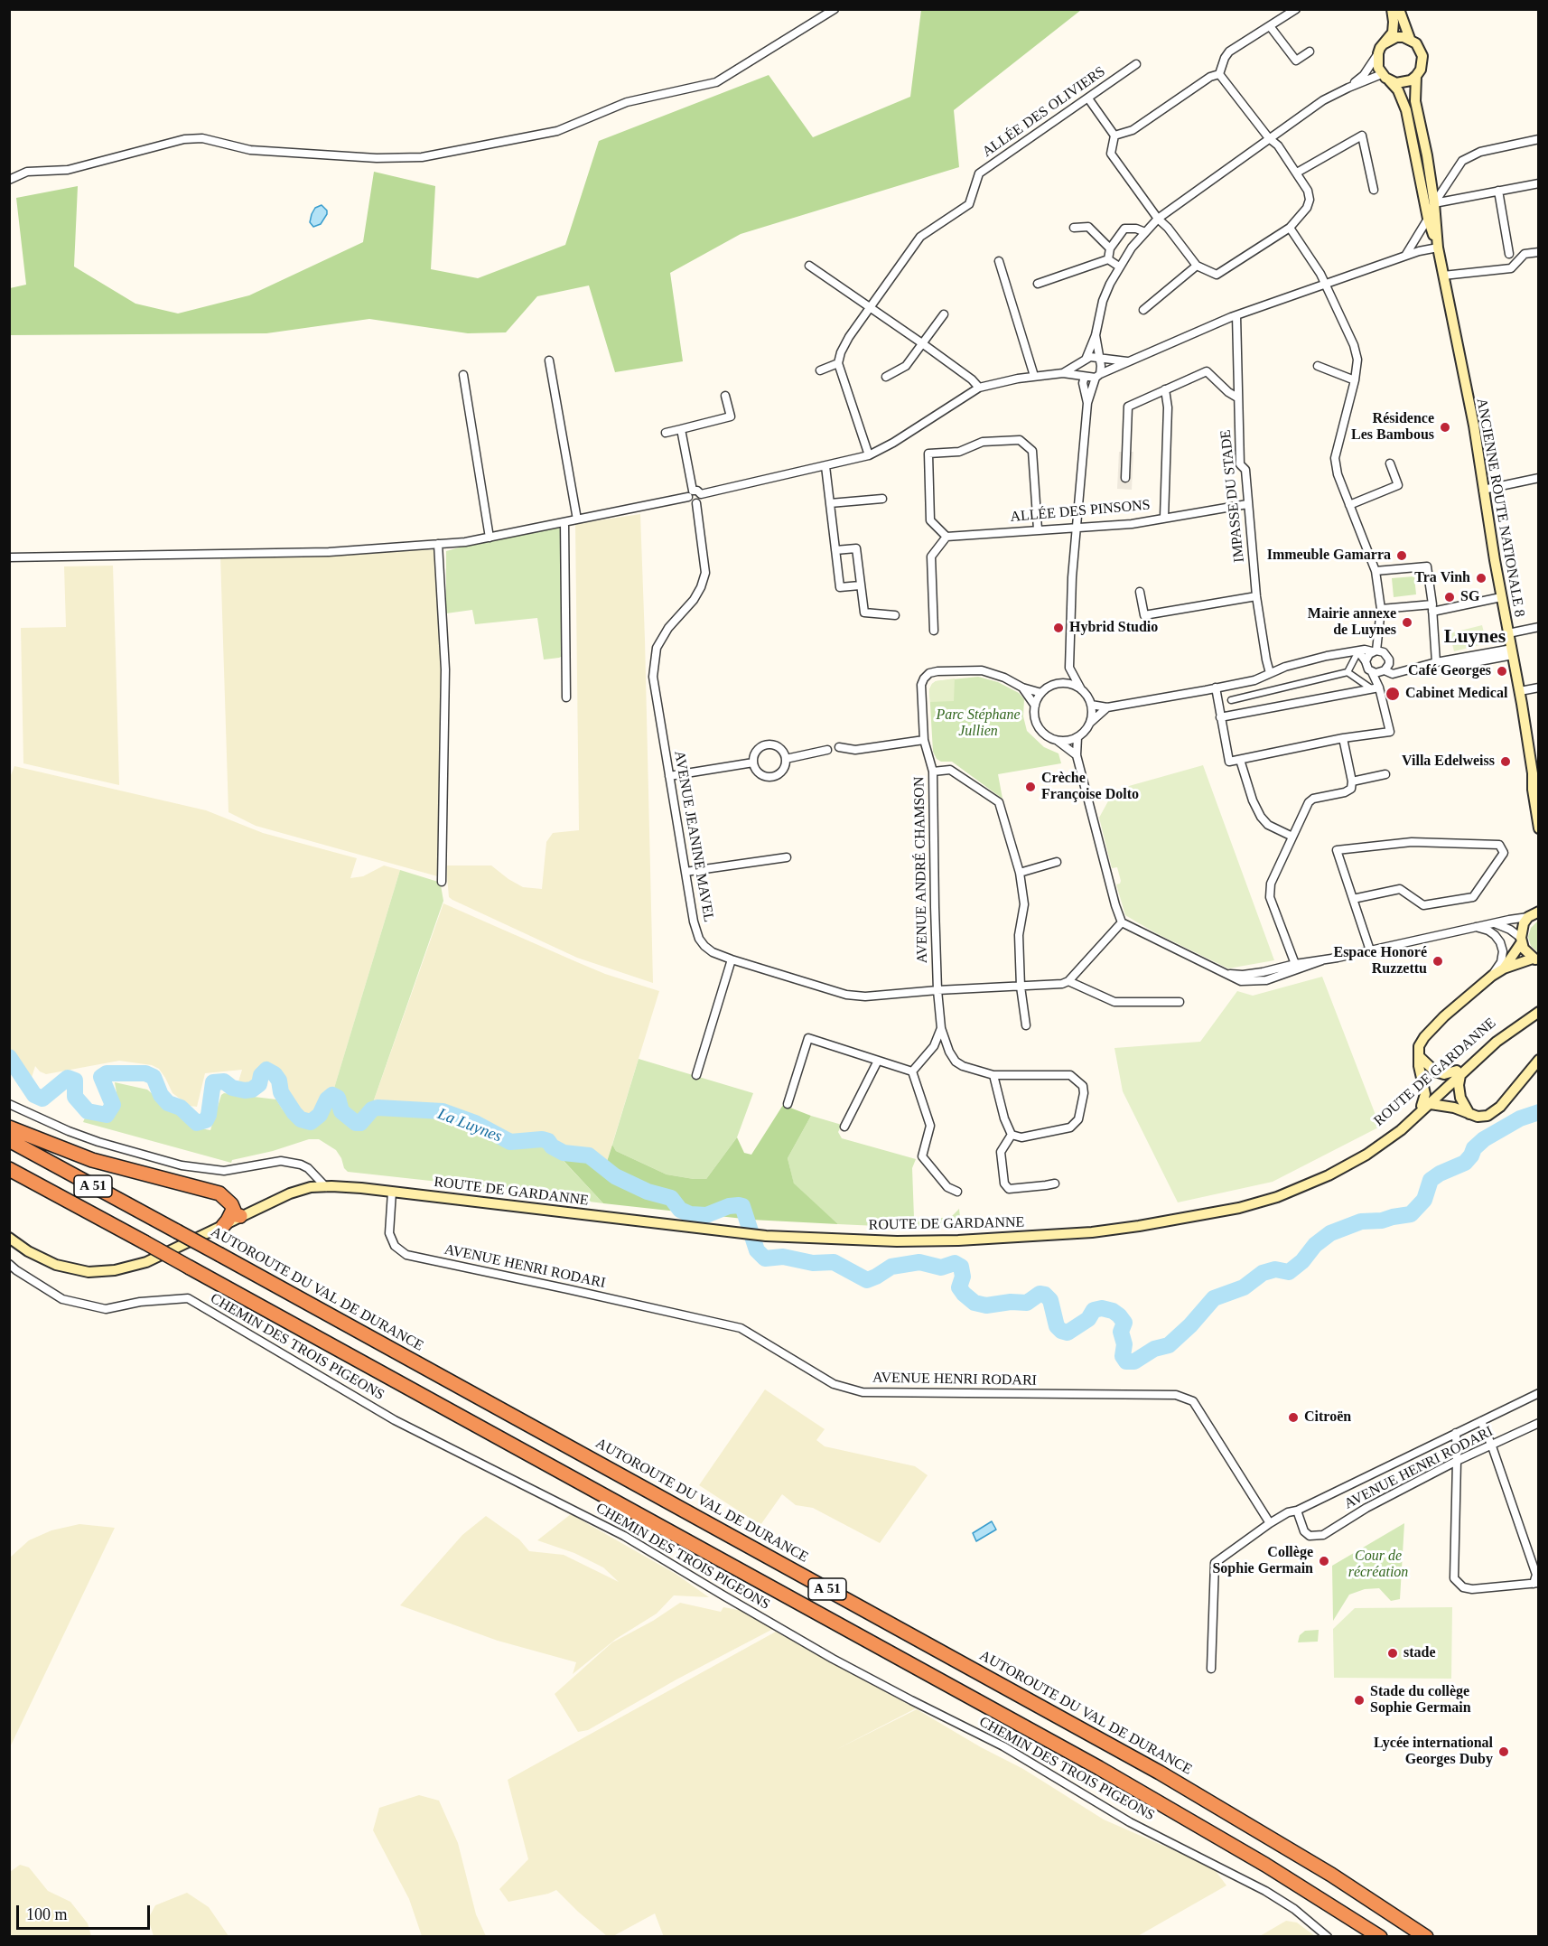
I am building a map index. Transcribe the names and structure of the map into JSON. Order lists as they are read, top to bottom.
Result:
{
  "streets": {
    "highway": ["A 51", "AUTOROUTE DU VAL DE DURANCE"],
    "main road": ["ANCIENNE ROUTE NATIONALE 8", "ROUTE DE GARDANNE"],
    "street": [
      "ALLÉE DES OLIVIERS",
      "IMPASSE DU STADE",
      "ALLÉE DES PINSONS",
      "AVENUE JEANINE MAVEL",
      "AVENUE ANDRÉ CHAMSON",
      "AVENUE HENRI RODARI",
      "CHEMIN DES TROIS PIGEONS"
    ]
  },
  "crossings": [
    ["IMPASSE DU STADE", "ALLÉE DES PINSONS"],
    ["AVENUE JEANINE MAVEL", "AVENUE ANDRÉ CHAMSON"],
    ["ROUTE DE GARDANNE", "AVENUE HENRI RODARI"]
  ],
  "districts": ["Luynes"],
  "water": ["La Luynes"],
  "parks": ["Parc Stéphane Jullien", "Cour de récréation"],
  "places": [
    "Résidence Les Bambous",
    "Immeuble Gamarra",
    "Tra Vinh",
    "SG",
    "Mairie annexe de Luynes",
    "Hybrid Studio",
    "Café Georges",
    "Cabinet Medical",
    "Villa Edelweiss",
    "Crèche Françoise Dolto",
    "Espace Honoré Ruzzettu",
    "Citroën",
    "Collège Sophie Germain",
    "stade",
    "Stade du collège Sophie Germain",
    "Lycée international Georges Duby"
  ],
  "scale_bar": "100 m"
}
